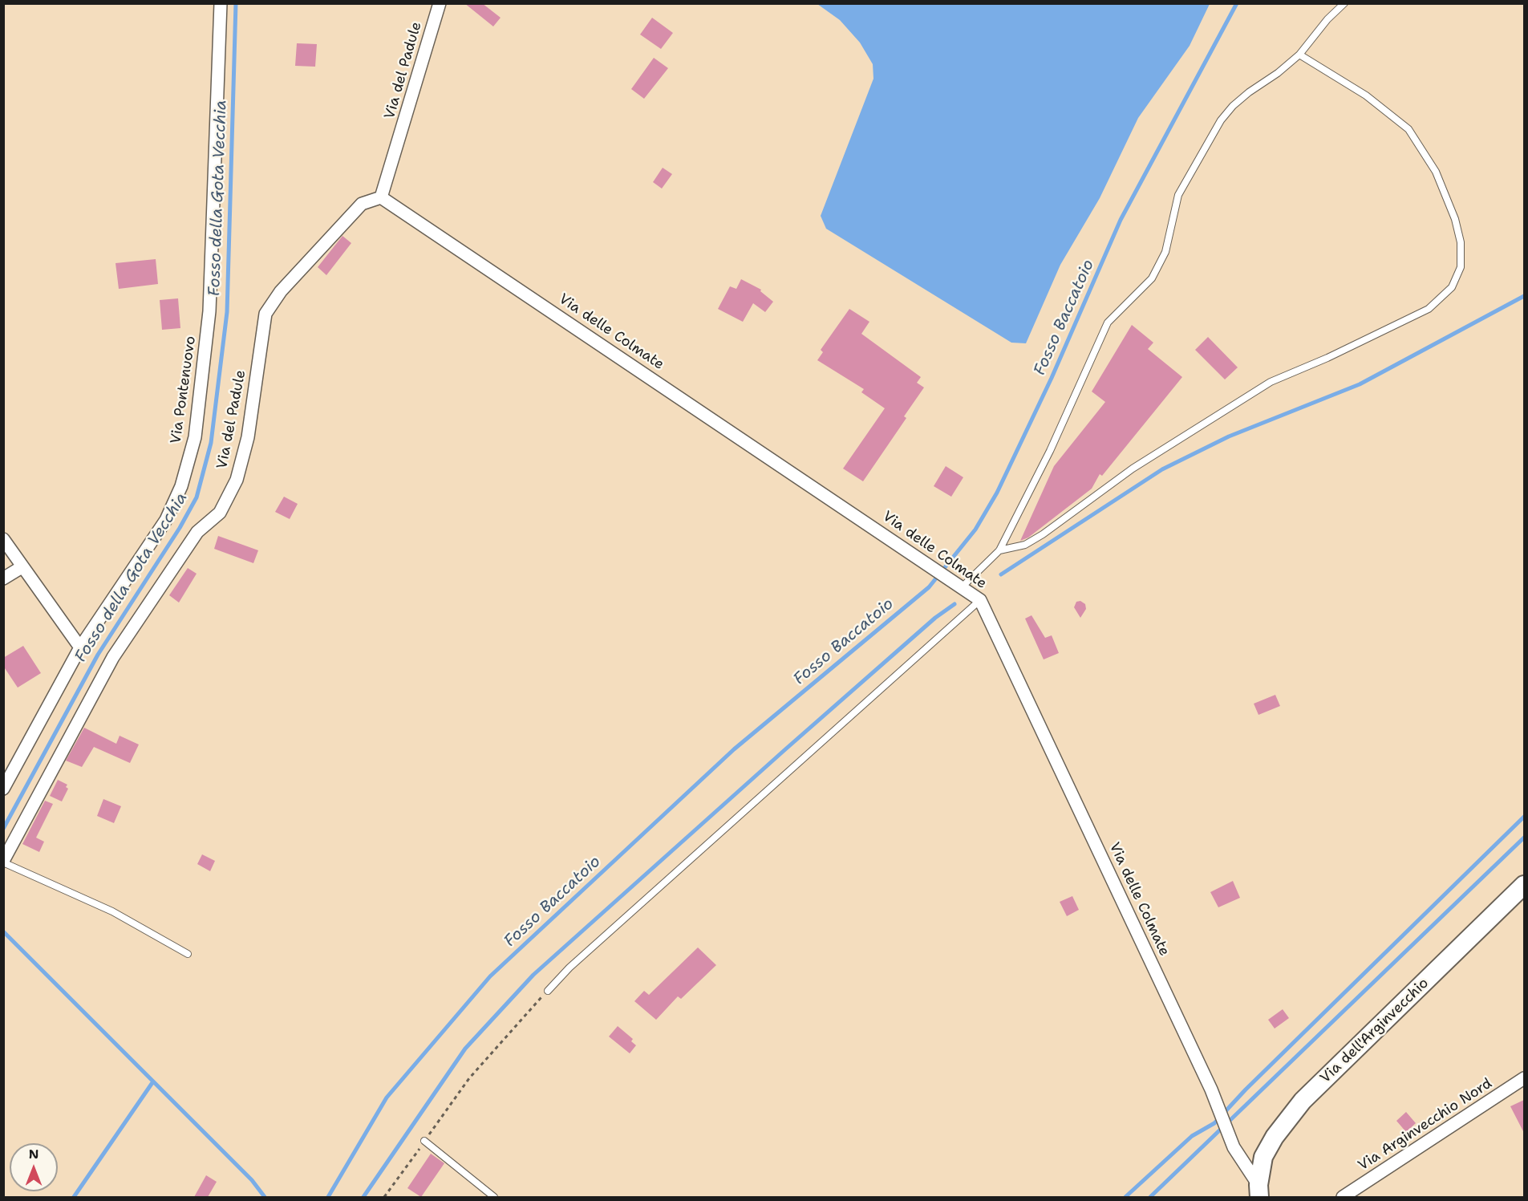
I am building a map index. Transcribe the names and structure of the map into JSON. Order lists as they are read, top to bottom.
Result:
{
  "streets": {
    "main road": ["Via dell'Arginvecchio"],
    "street": [
      "Via del Padule",
      "Via delle Colmate",
      "Via Pontenuovo",
      "Via Arginvecchio Nord"
    ]
  },
  "crossings": [
    ["Via del Padule", "Via delle Colmate"],
    ["Via delle Colmate", "Via dell'Arginvecchio"]
  ],
  "water": ["Fosso della Gota Vecchia", "Fosso Baccatoio"],
  "north": "top"
}
